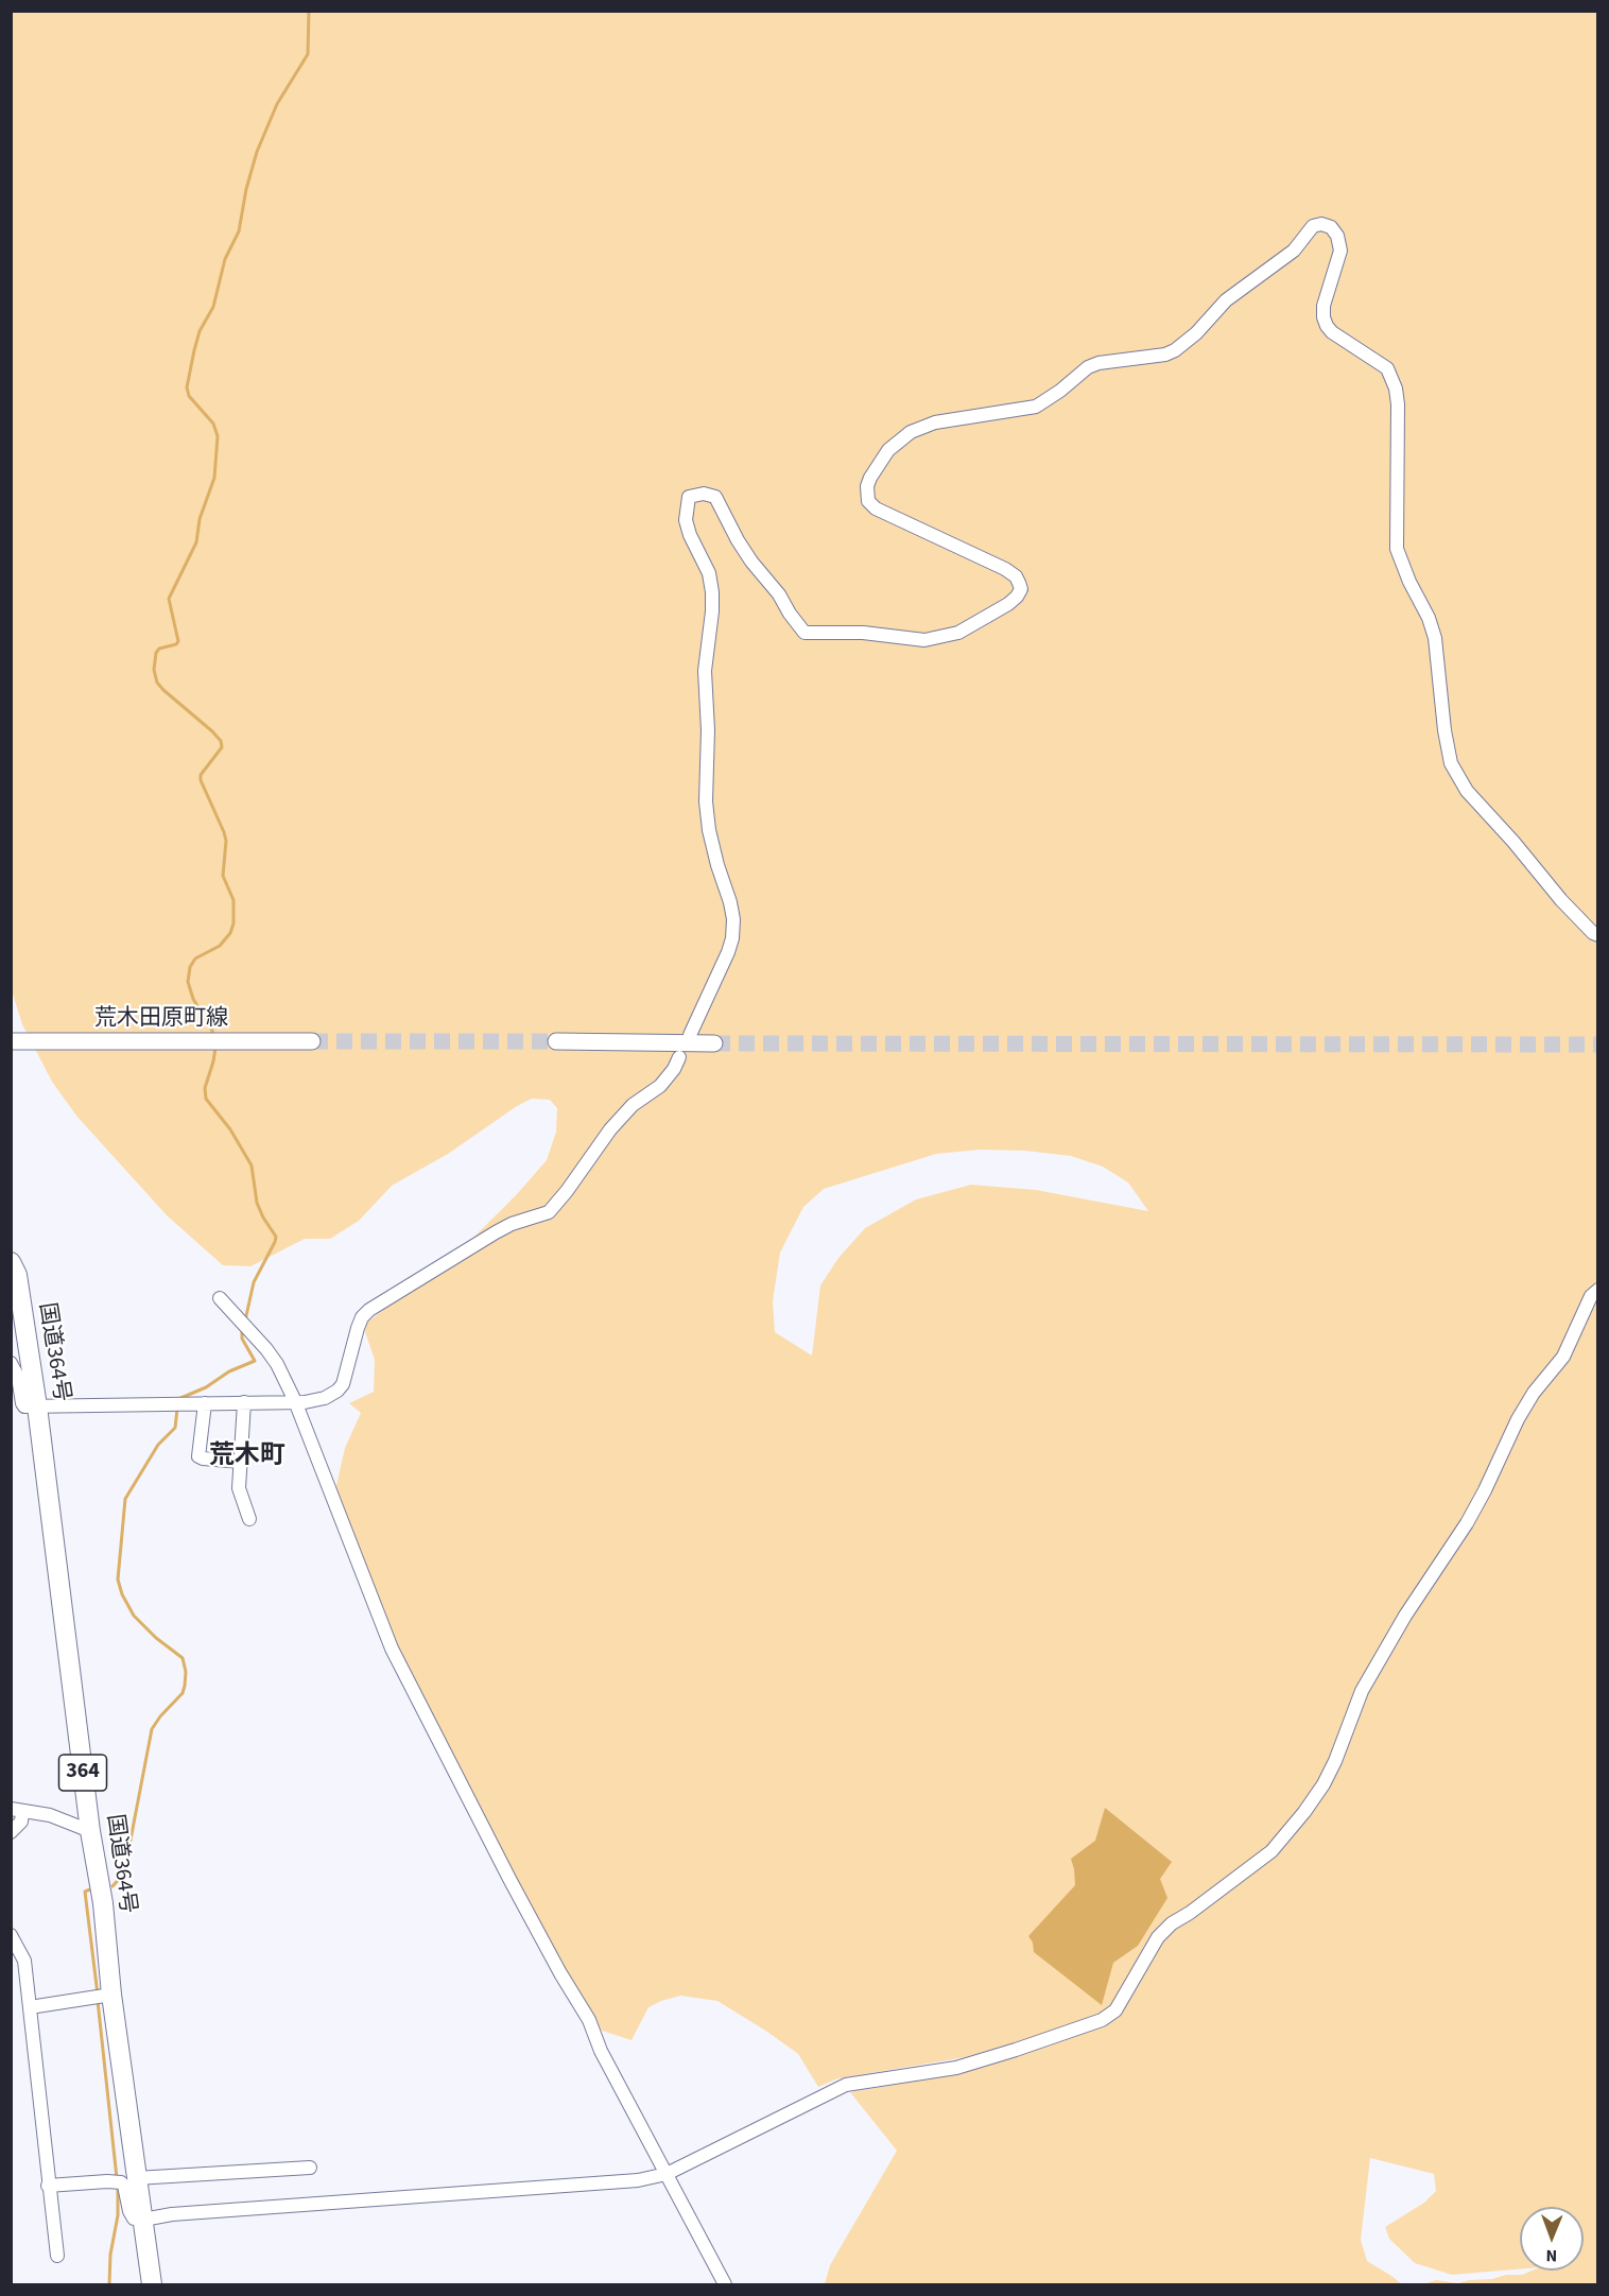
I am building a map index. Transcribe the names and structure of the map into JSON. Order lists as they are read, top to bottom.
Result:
{
  "streets": {
    "highway": ["国道364号", "364"],
    "main road": ["荒木田原町線"]
  },
  "districts": ["荒木町"],
  "north": "bottom"
}
